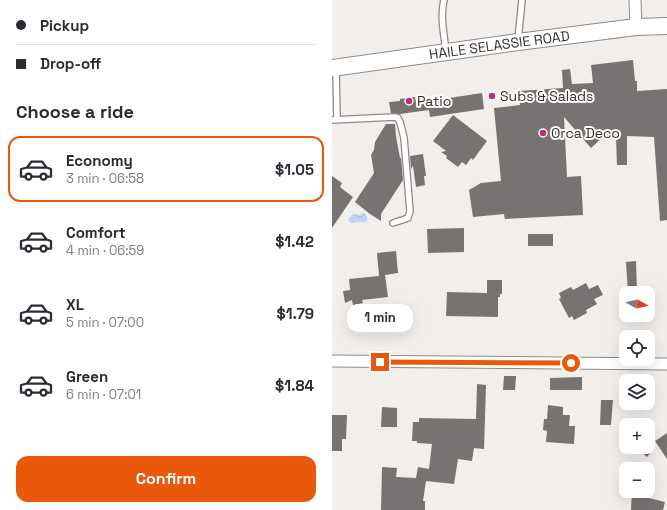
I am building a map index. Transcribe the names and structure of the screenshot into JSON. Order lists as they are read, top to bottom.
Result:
{
  "streets": {
    "street": ["HAILE SELASSIE ROAD"]
  },
  "places": ["Subs & Salads", "Patio", "Orca Deco"],
  "north": "right",
  "page": {
    "banner": ["Pickup", "Drop-off"],
    "heading": "Choose a ride",
    "list": [
      {
        "name": "Economy",
        "note": "3 min · 06:58",
        "value": "$1.05"
      },
      {
        "name": "Comfort",
        "note": "4 min · 06:59",
        "value": "$1.42"
      },
      {
        "name": "XL",
        "note": "5 min · 07:00",
        "value": "$1.79"
      },
      {
        "name": "Green",
        "note": "6 min · 07:01",
        "value": "$1.84"
      }
    ],
    "map_buttons": ["+", "−"],
    "bubble": "1 min",
    "buttons": "Confirm"
  }
}
